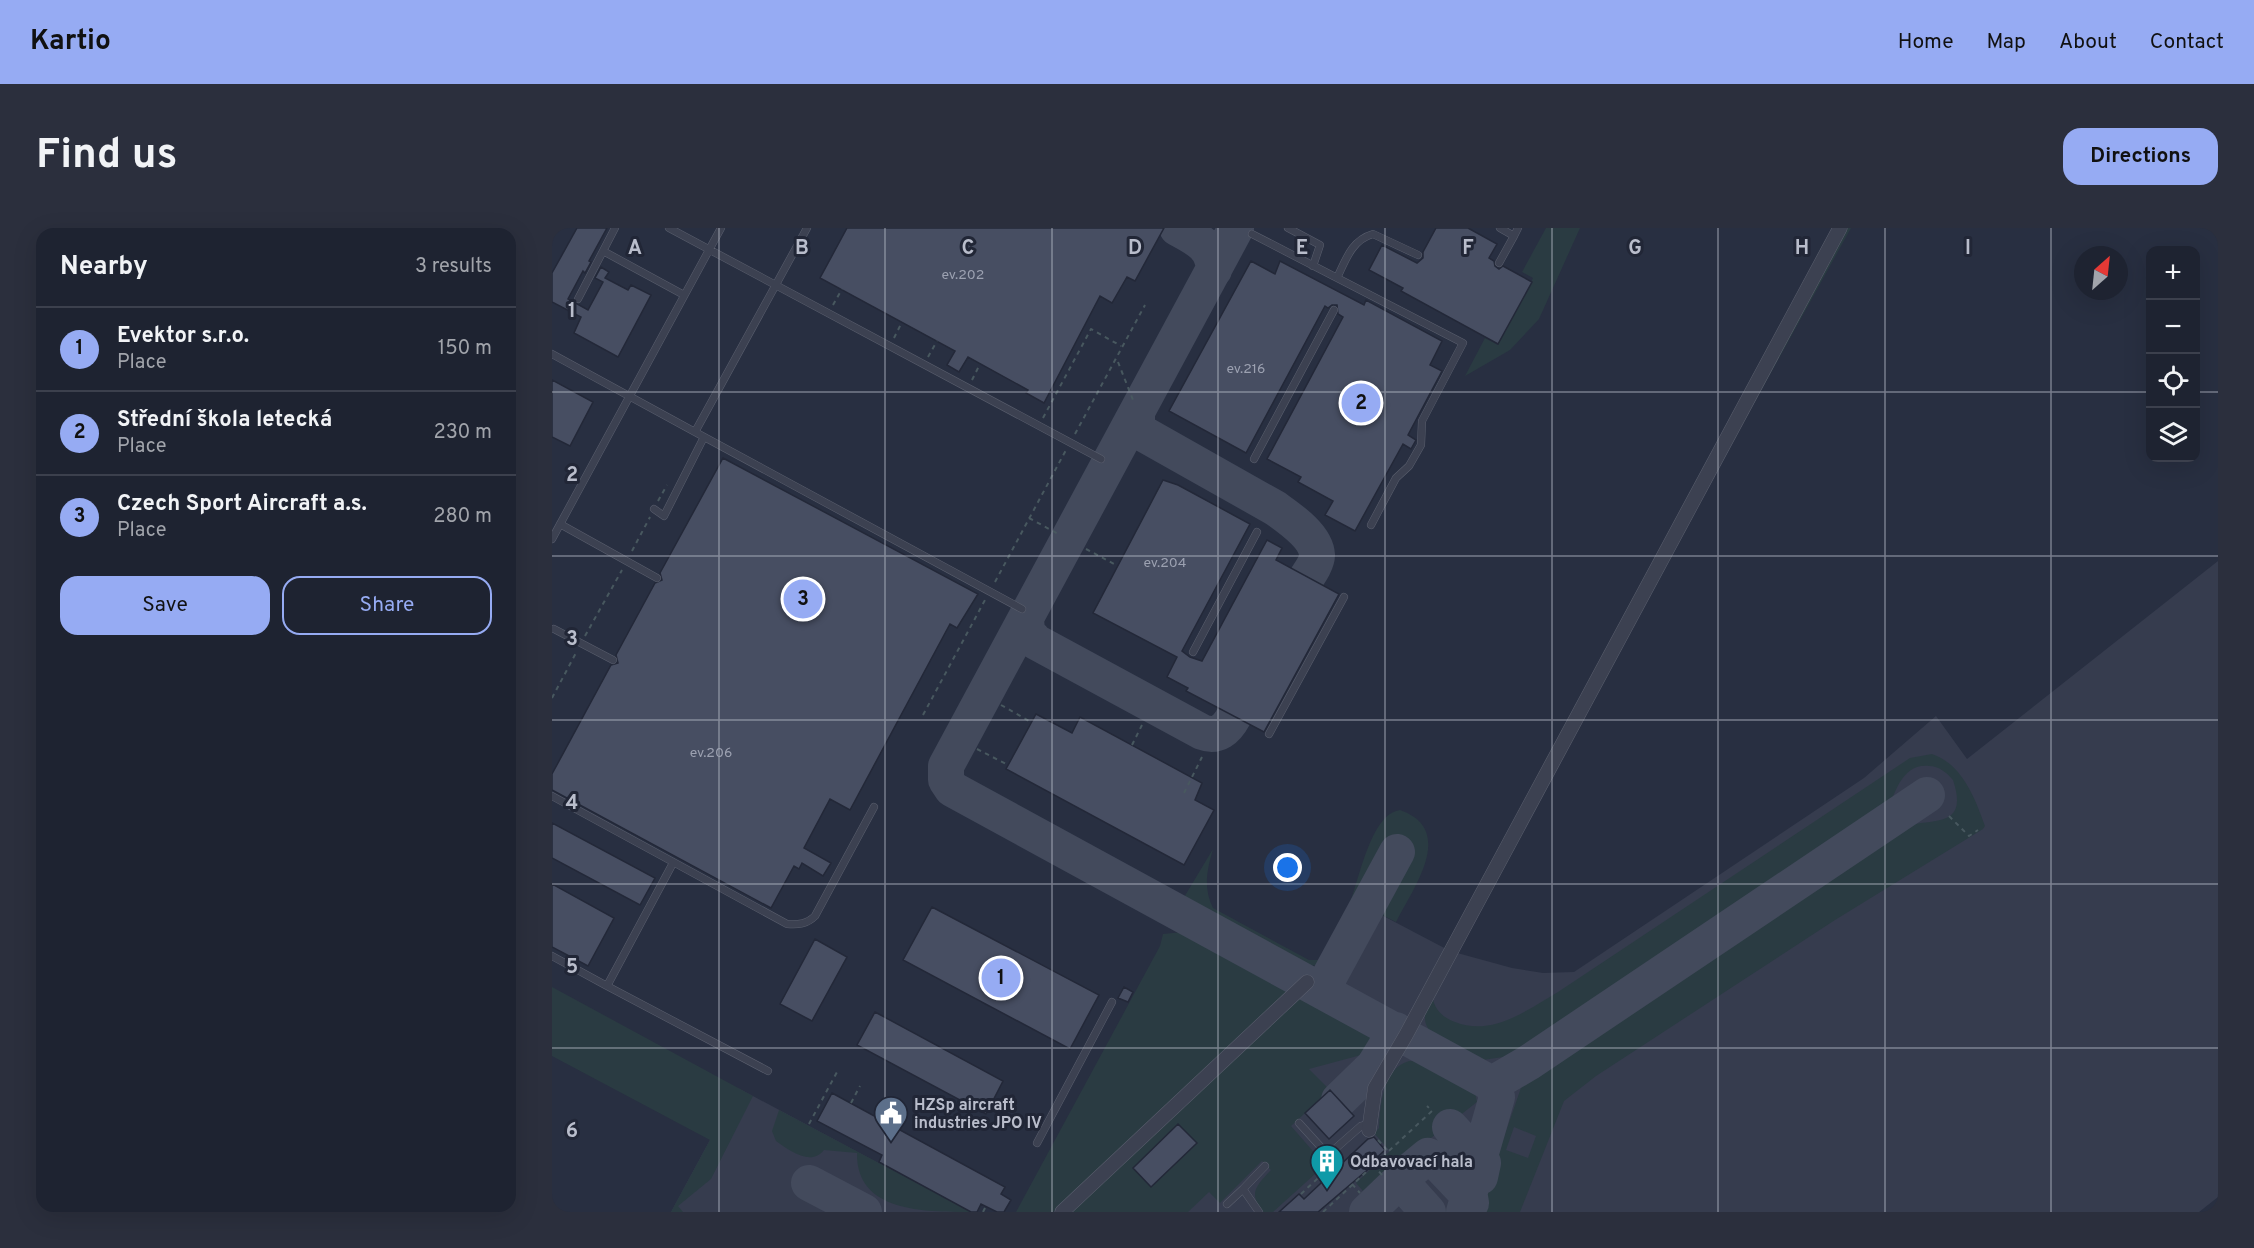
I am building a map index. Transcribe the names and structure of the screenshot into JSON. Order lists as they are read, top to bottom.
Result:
{
  "places": {
    "public building": ["HZSp aircraft industries JPO IV"],
    "building": ["Odbavovací hala"]
  },
  "house_numbers": [
    "ev.202",
    "ev.216",
    "ev.204",
    "ev.206"
  ],
  "north": "top right",
  "page": {
    "header": "Kartio",
    "nav": [
      "Home",
      "Map",
      "About",
      "Contact"
    ],
    "buttons": [
      "Directions",
      ["Save", "Share"]
    ],
    "title": "Find us",
    "heading": ["Nearby", "3 results"],
    "map_buttons": ["+", "−"],
    "list": [
      {
        "mark": "1",
        "name": "Evektor s.r.o.",
        "note": "Place",
        "value": "150 m"
      },
      {
        "mark": "2",
        "name": "Střední škola letecká",
        "note": "Place",
        "value": "230 m"
      },
      {
        "mark": "3",
        "name": "Czech Sport Aircraft a.s.",
        "note": "Place",
        "value": "280 m"
      }
    ],
    "pins": ["2", "3", "1"]
  },
  "grid": {
    "columns": [
      "A",
      "B",
      "C",
      "D",
      "E",
      "F",
      "G",
      "H",
      "I"
    ],
    "rows": [
      "1",
      "2",
      "3",
      "4",
      "5",
      "6"
    ]
  }
}
